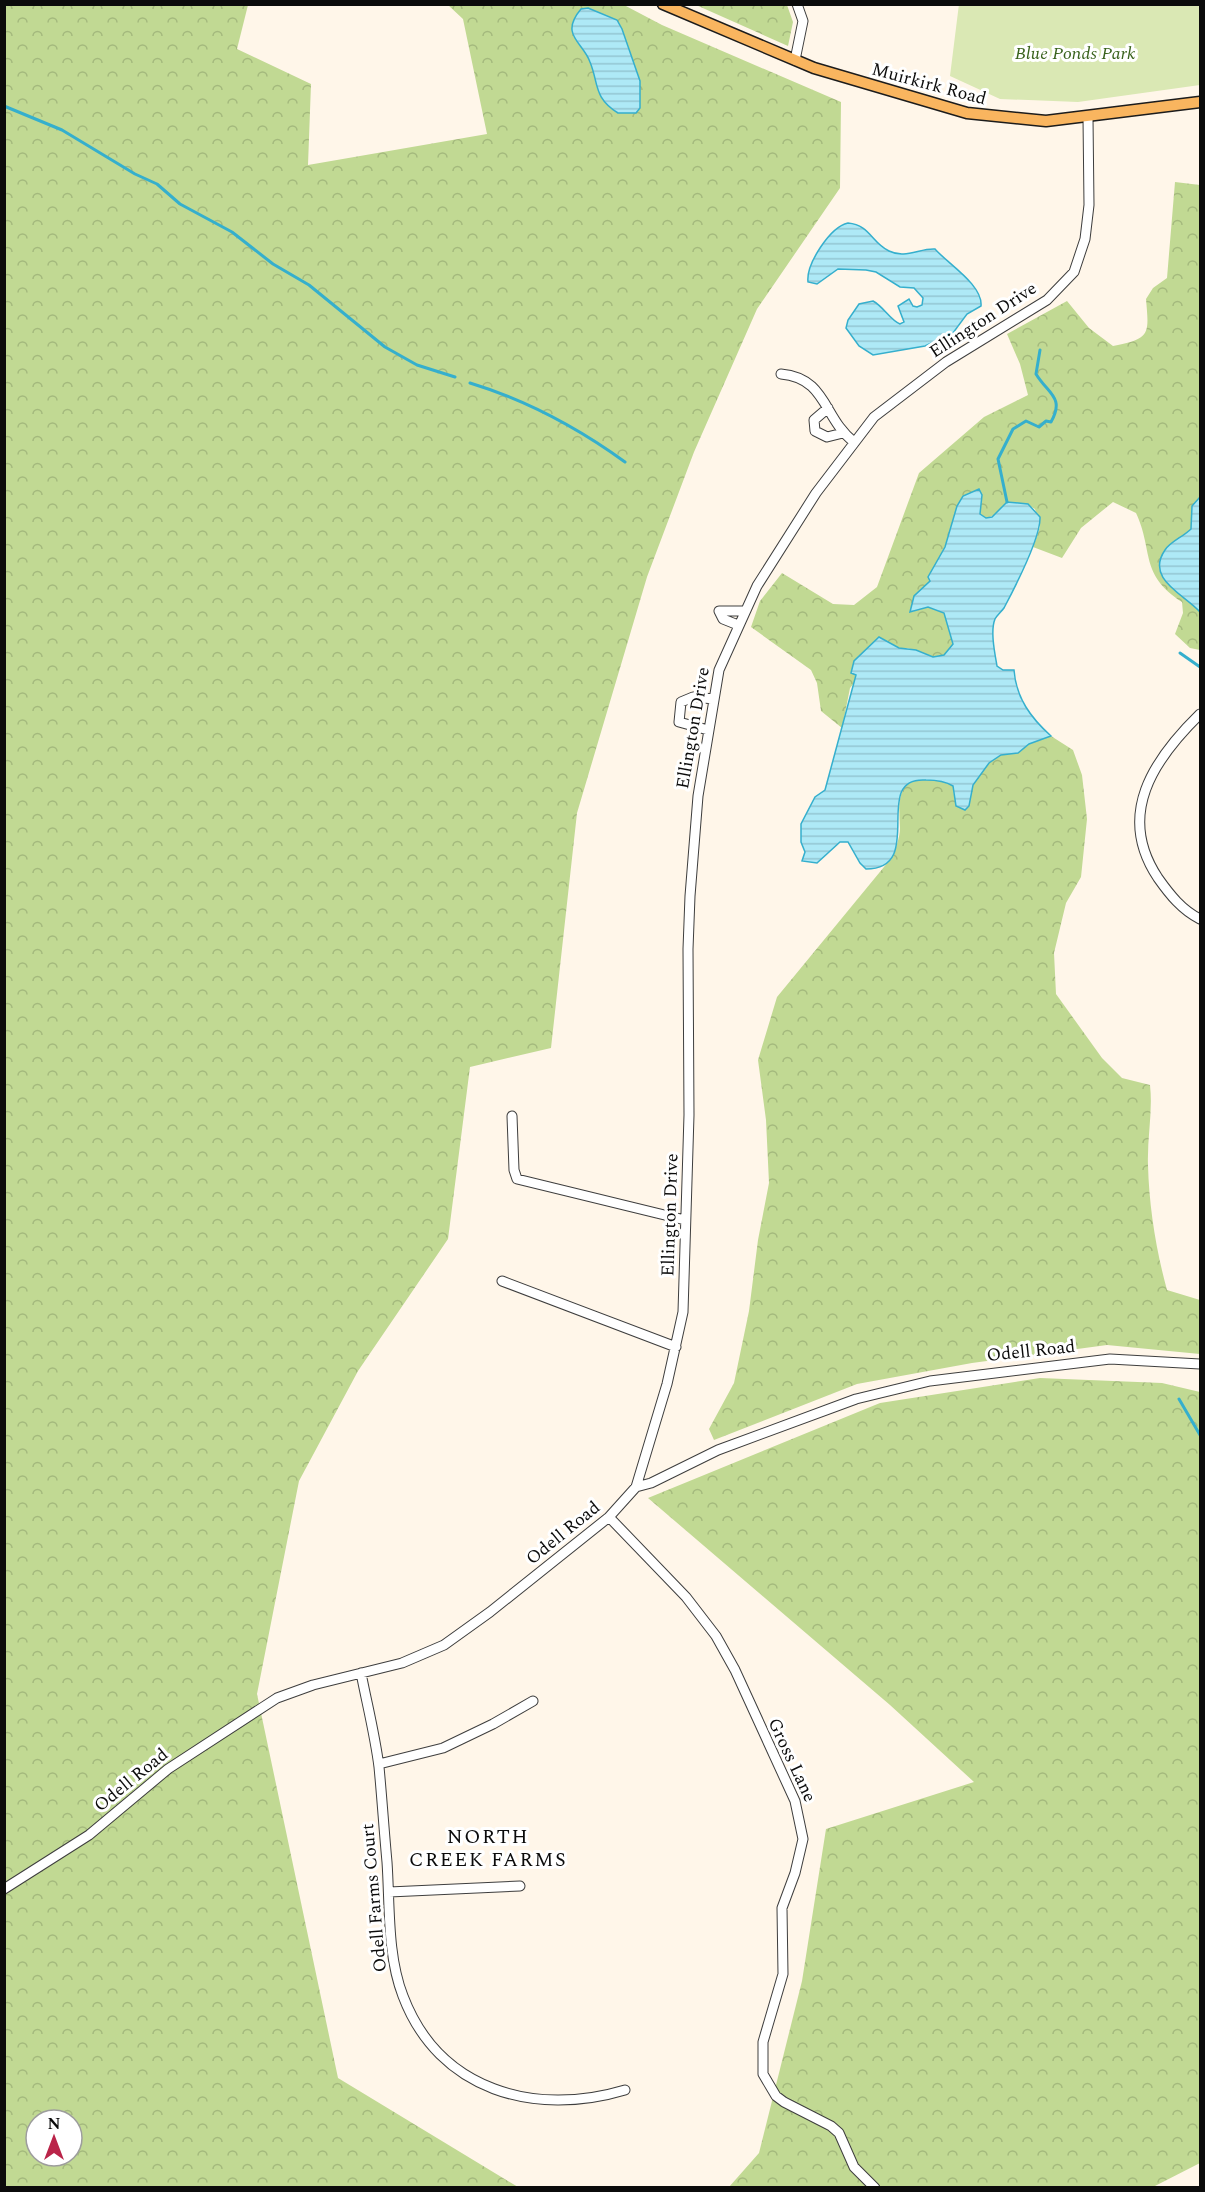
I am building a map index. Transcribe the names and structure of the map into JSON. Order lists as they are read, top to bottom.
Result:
{
  "streets": {
    "main road": ["Muirkirk Road"],
    "street": [
      "Ellington Drive",
      "Odell Road",
      "Gross Lane",
      "Odell Farms Court"
    ]
  },
  "crossings": [
    ["Muirkirk Road", "Ellington Drive"],
    ["Ellington Drive", "Odell Road"],
    ["Odell Road", "Gross Lane"],
    ["Odell Road", "Odell Farms Court"]
  ],
  "districts": ["NORTH CREEK FARMS"],
  "parks": ["Blue Ponds Park"],
  "north": "top"
}
